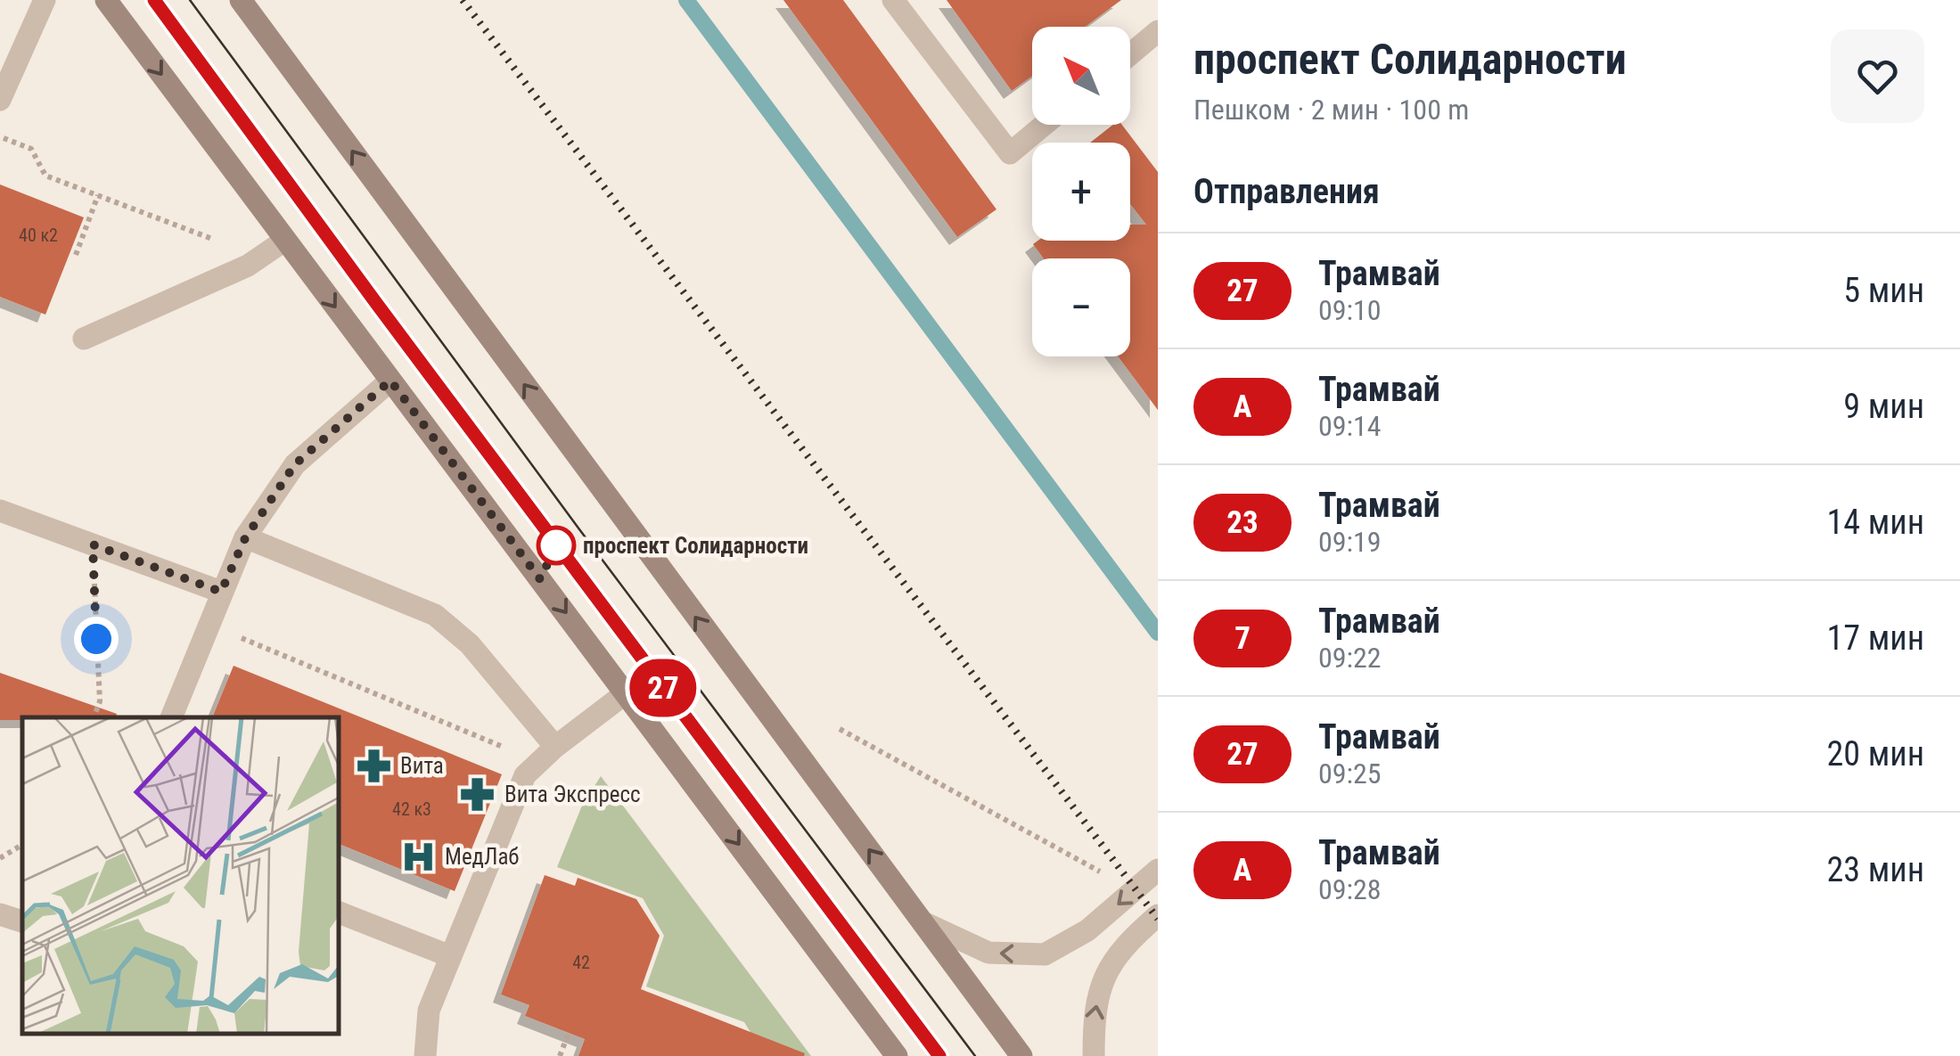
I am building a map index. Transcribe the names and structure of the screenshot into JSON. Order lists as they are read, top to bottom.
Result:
{
  "places": {
    "other": ["проспект Солидарности"],
    "pharmacy": ["Вита", "Вита Экспресс"],
    "hospital": ["МедЛаб"]
  },
  "lines": ["tram line 27"],
  "house_numbers": ["40 к2", "42 к3", "42"],
  "north": "top left",
  "page": {
    "on_map": "27",
    "heading": [
      ["проспект Солидарности", "Пешком · 2 мин · 100 m"],
      "Отправления"
    ],
    "map_buttons": ["+", "−"],
    "list": [
      {
        "mark": "27",
        "name": "Трамвай",
        "note": "09:10",
        "value": "5 мин"
      },
      {
        "mark": "А",
        "name": "Трамвай",
        "note": "09:14",
        "value": "9 мин"
      },
      {
        "mark": "23",
        "name": "Трамвай",
        "note": "09:19",
        "value": "14 мин"
      },
      {
        "mark": "7",
        "name": "Трамвай",
        "note": "09:22",
        "value": "17 мин"
      },
      {
        "mark": "27",
        "name": "Трамвай",
        "note": "09:25",
        "value": "20 мин"
      },
      {
        "mark": "А",
        "name": "Трамвай",
        "note": "09:28",
        "value": "23 мин"
      }
    ]
  }
}
